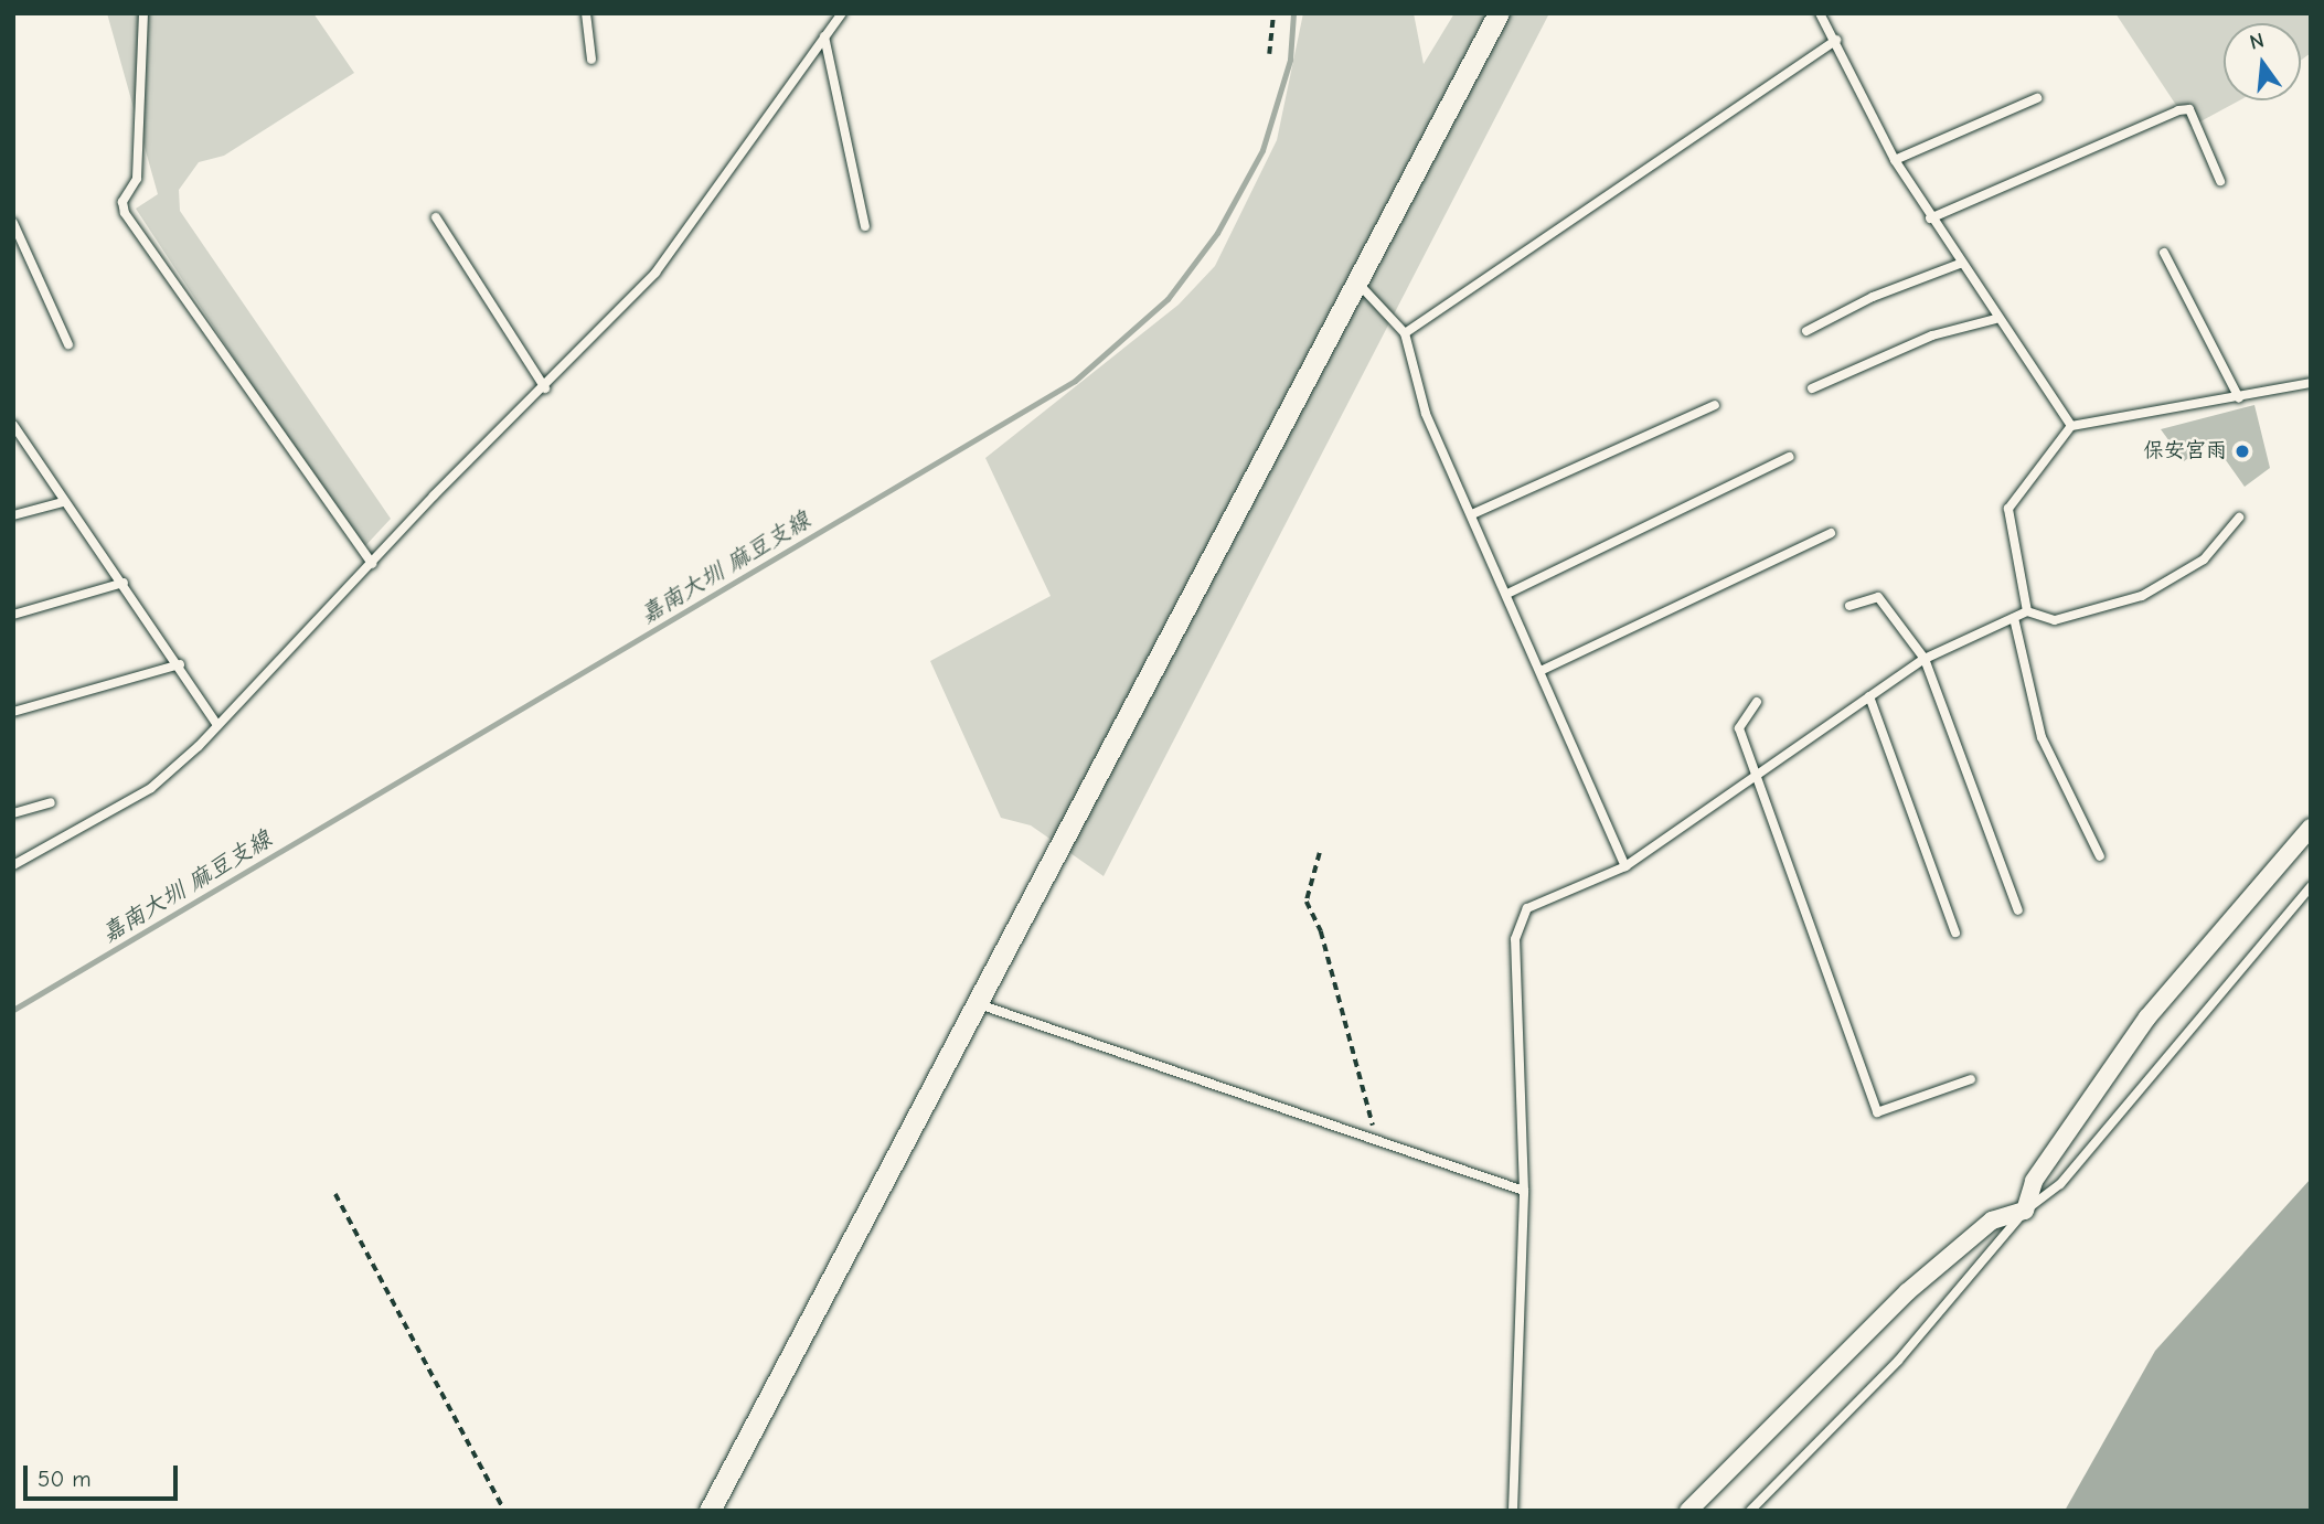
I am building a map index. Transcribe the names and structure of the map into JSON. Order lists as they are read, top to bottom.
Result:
{
  "water": ["嘉南大圳 麻豆支線"],
  "places": ["保安宮雨"],
  "scale_bar": "50 m",
  "north": "top"
}
